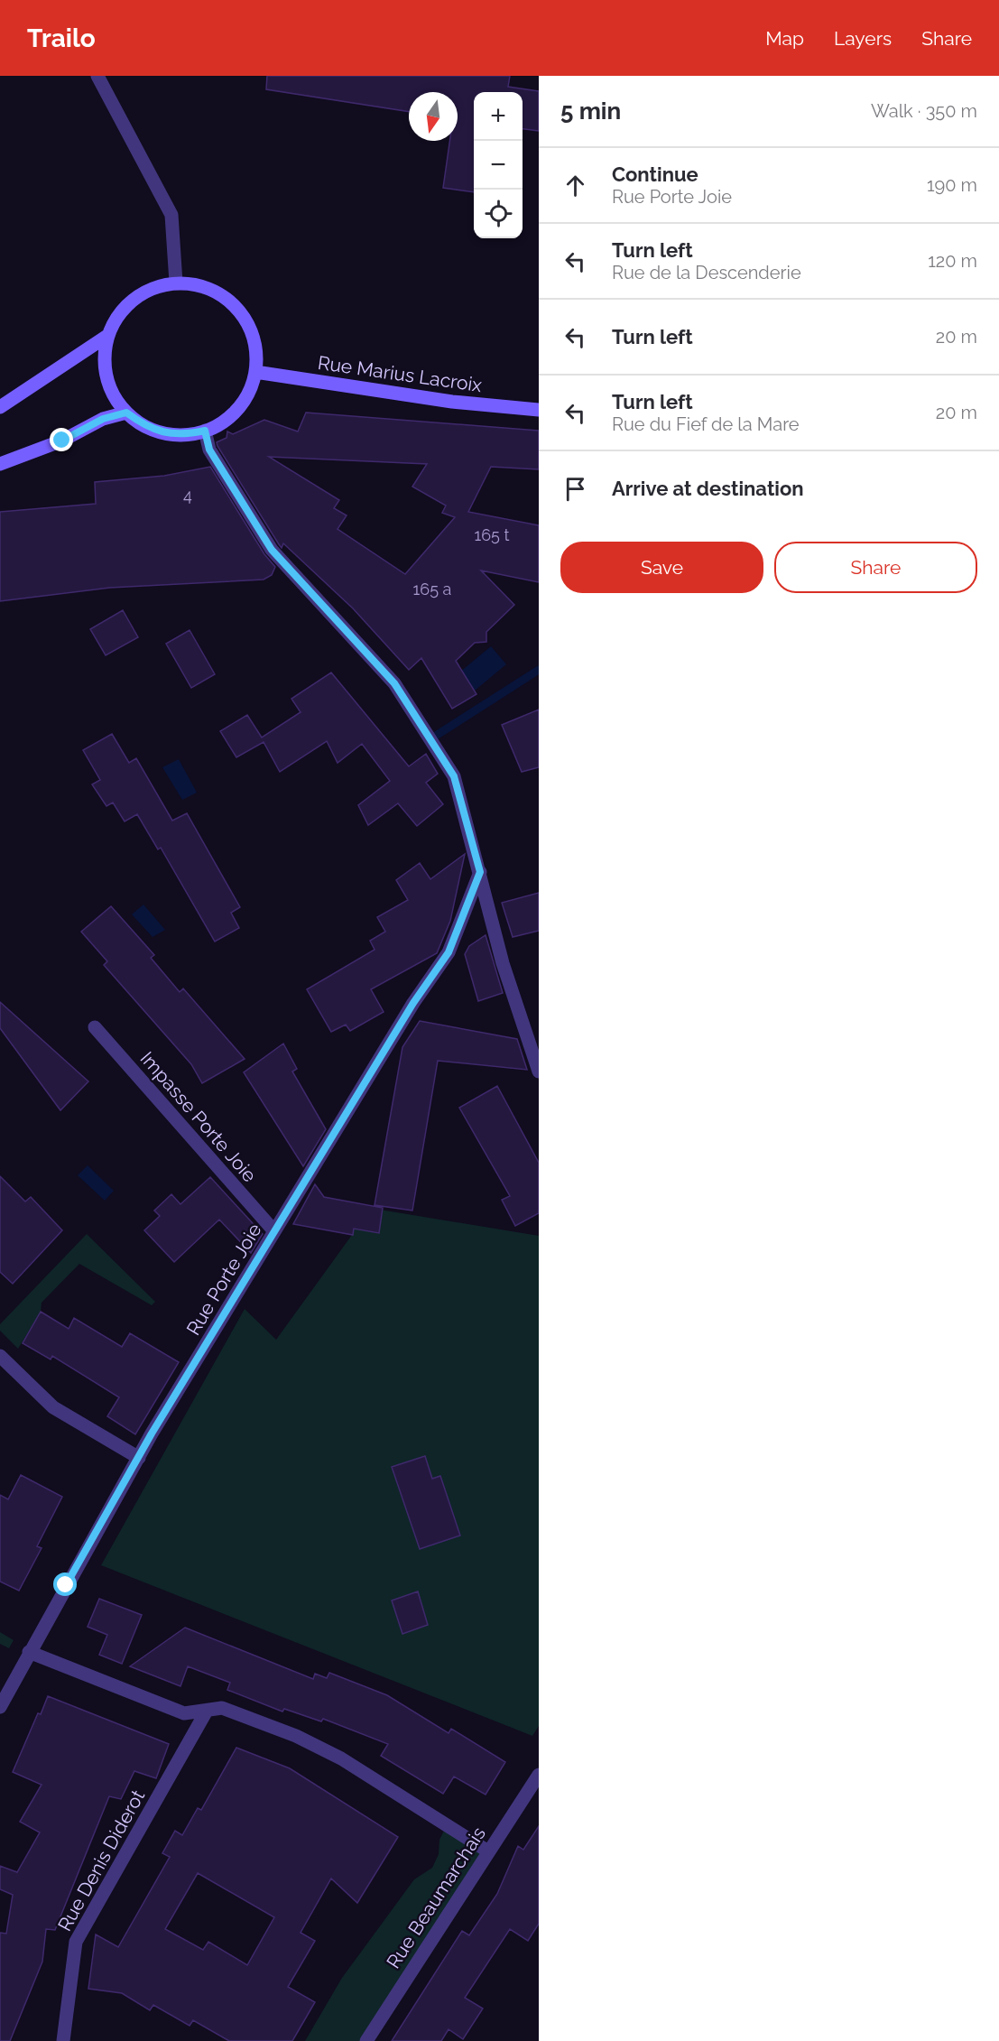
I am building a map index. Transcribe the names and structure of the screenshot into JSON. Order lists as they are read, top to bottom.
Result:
{
  "streets": {
    "main road": ["Rue Marius Lacroix"],
    "street": [
      "Impasse Porte Joie",
      "Rue Porte Joie",
      "Rue Denis Diderot",
      "Rue Beaumarchais"
    ]
  },
  "crossings": [
    ["Impasse Porte Joie", "Rue Porte Joie"]
  ],
  "house_numbers": ["4", "165 t", "165 a"],
  "north": "bottom",
  "page": {
    "header": "Trailo",
    "nav": ["Map", "Layers", "Share"],
    "heading": ["5 min", "Walk · 350 m"],
    "map_buttons": ["+", "−"],
    "list": [
      ["Continue", "Rue Porte Joie", "190 m"],
      ["Turn left", "Rue de la Descenderie", "120 m"],
      ["Turn left", "20 m"],
      ["Turn left", "Rue du Fief de la Mare", "20 m"],
      "Arrive at destination"
    ],
    "buttons": ["Save", "Share"]
  }
}
